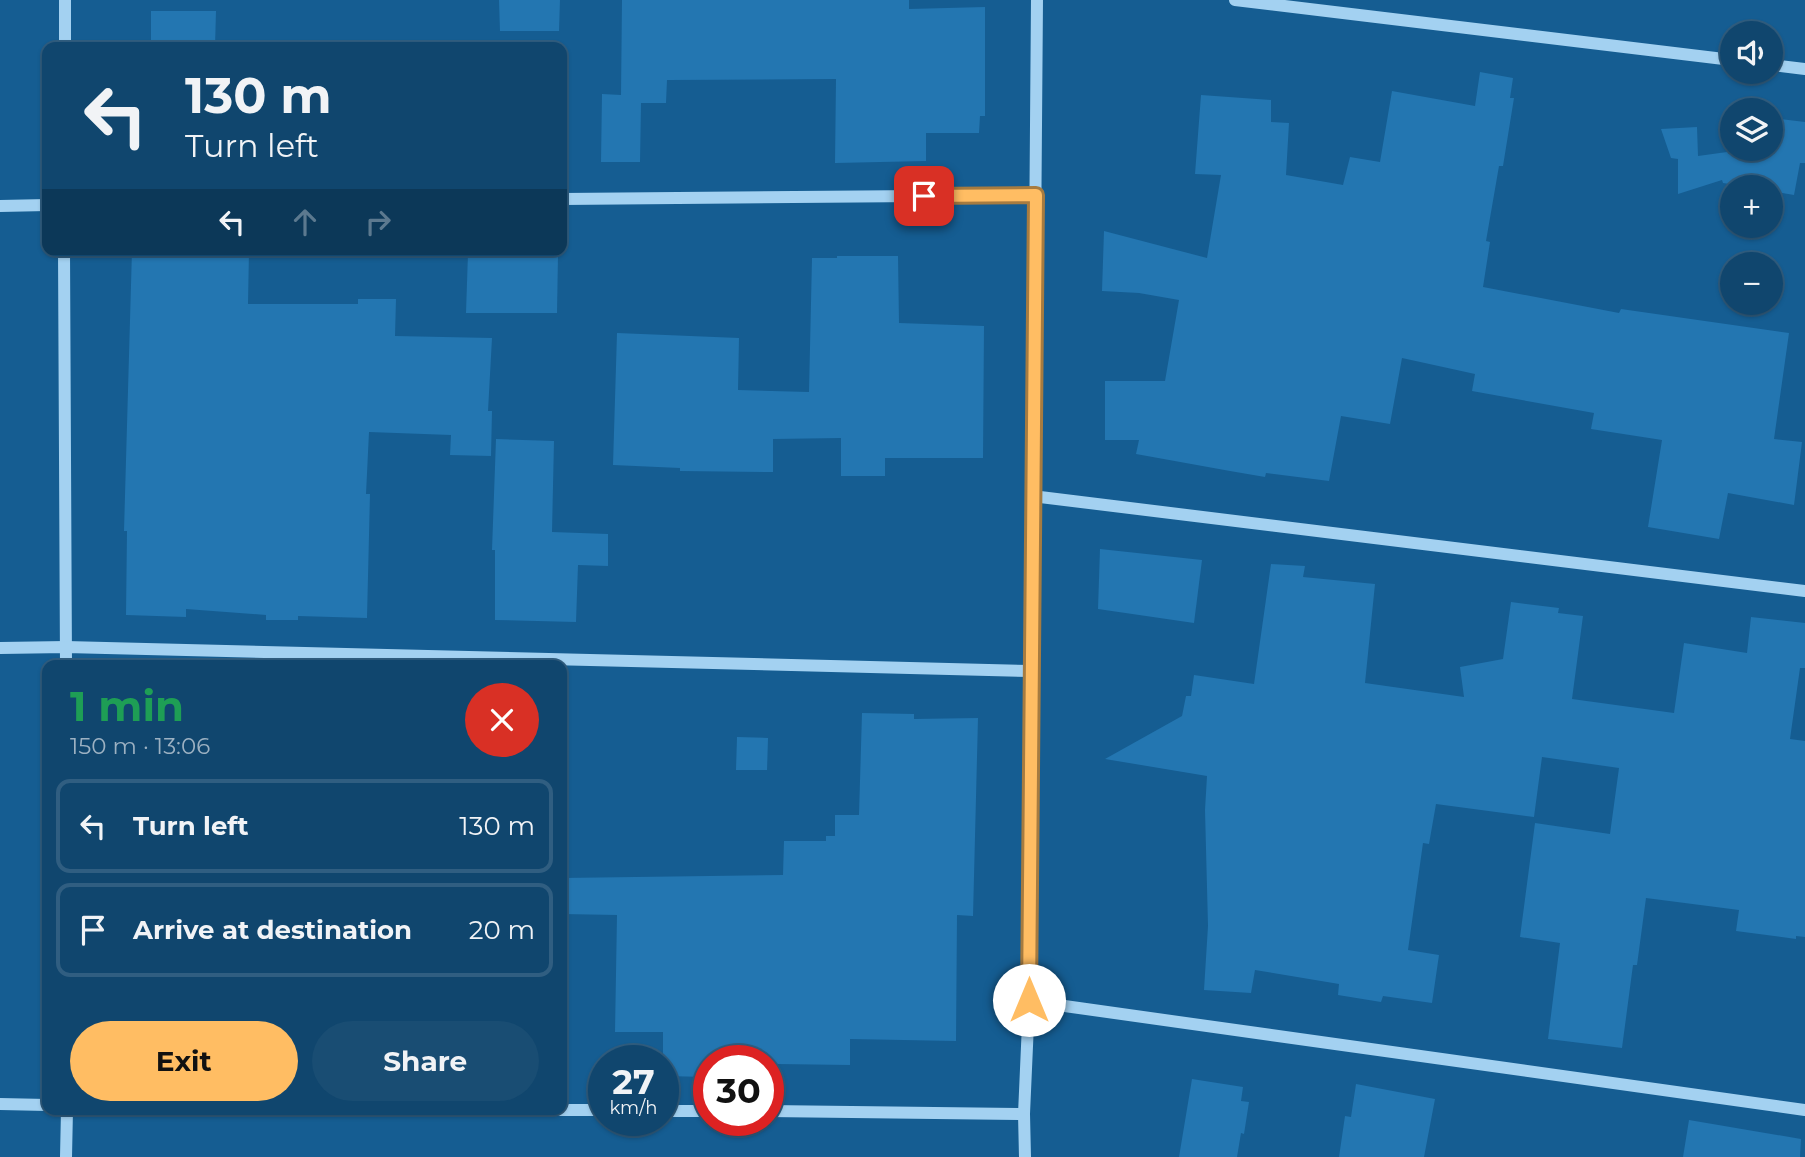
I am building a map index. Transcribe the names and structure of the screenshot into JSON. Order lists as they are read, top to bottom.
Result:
{
  "page": {
    "map_buttons": ["+", "−"],
    "turn": ["130 m", "Turn left"],
    "heading": ["1 min", "150 m · 13:06"],
    "list": [
      {
        "name": "Turn left",
        "value": "130 m"
      },
      {
        "name": "Arrive at destination",
        "value": "20 m"
      }
    ],
    "buttons": ["Exit", "Share"],
    "speed": "27 km/h",
    "limit": "30"
  }
}
